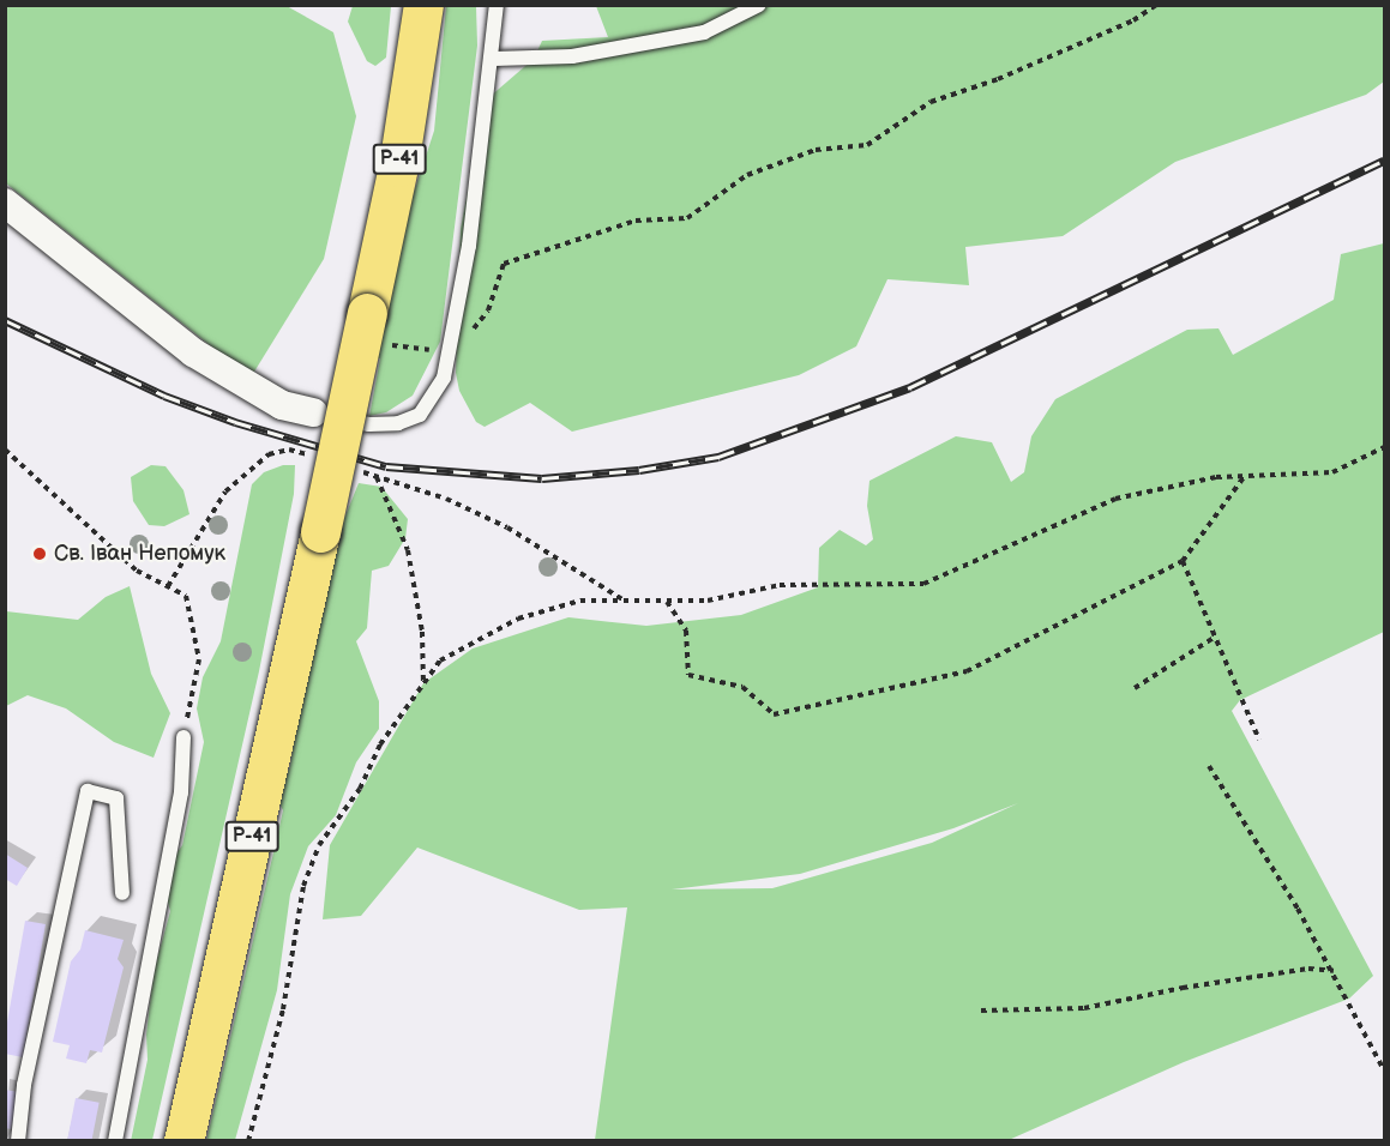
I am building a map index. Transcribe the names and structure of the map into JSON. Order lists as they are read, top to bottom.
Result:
{
  "streets": {
    "main road": ["Р-41"]
  },
  "places": ["Св. Іван Непомук"]
}
